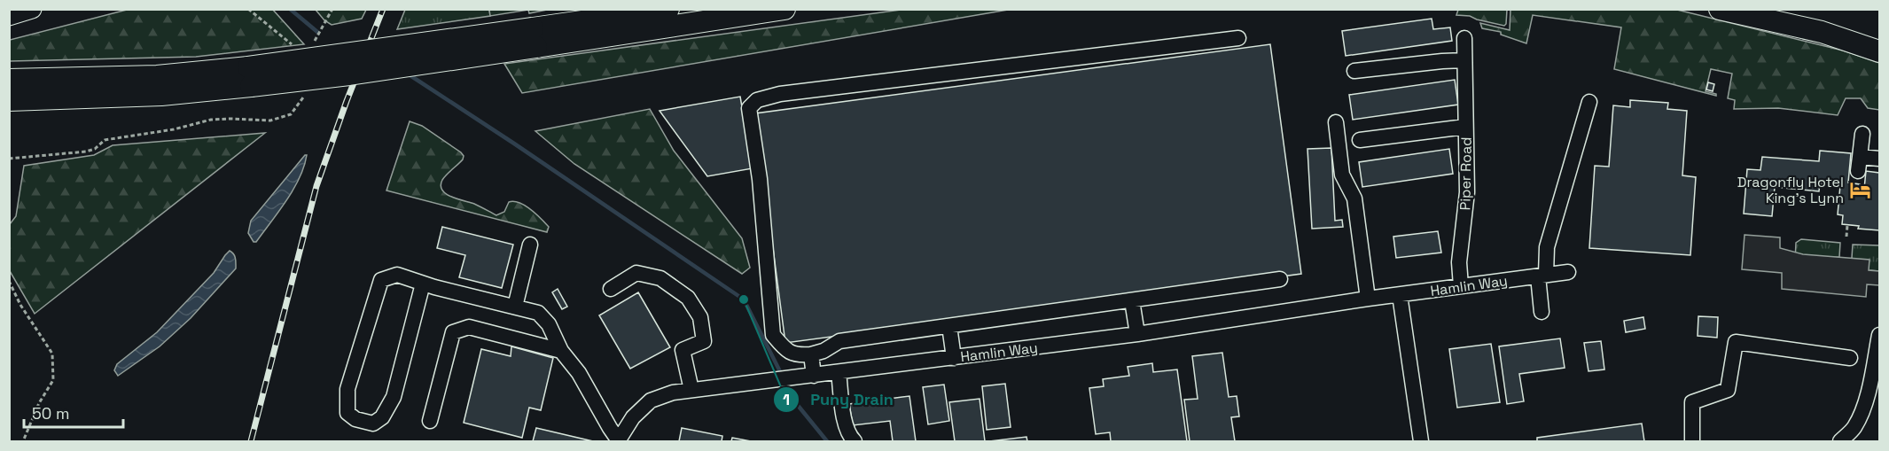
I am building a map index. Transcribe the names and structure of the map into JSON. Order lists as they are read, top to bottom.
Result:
{
  "streets": {
    "street": ["Piper Road", "Hamlin Way"]
  },
  "crossings": [
    ["Piper Road", "Hamlin Way"]
  ],
  "places": {
    "hotel": ["Dragonfly Hotel King's Lynn"],
    "other": ["Puny Drain"]
  },
  "scale_bar": "50 m"
}
